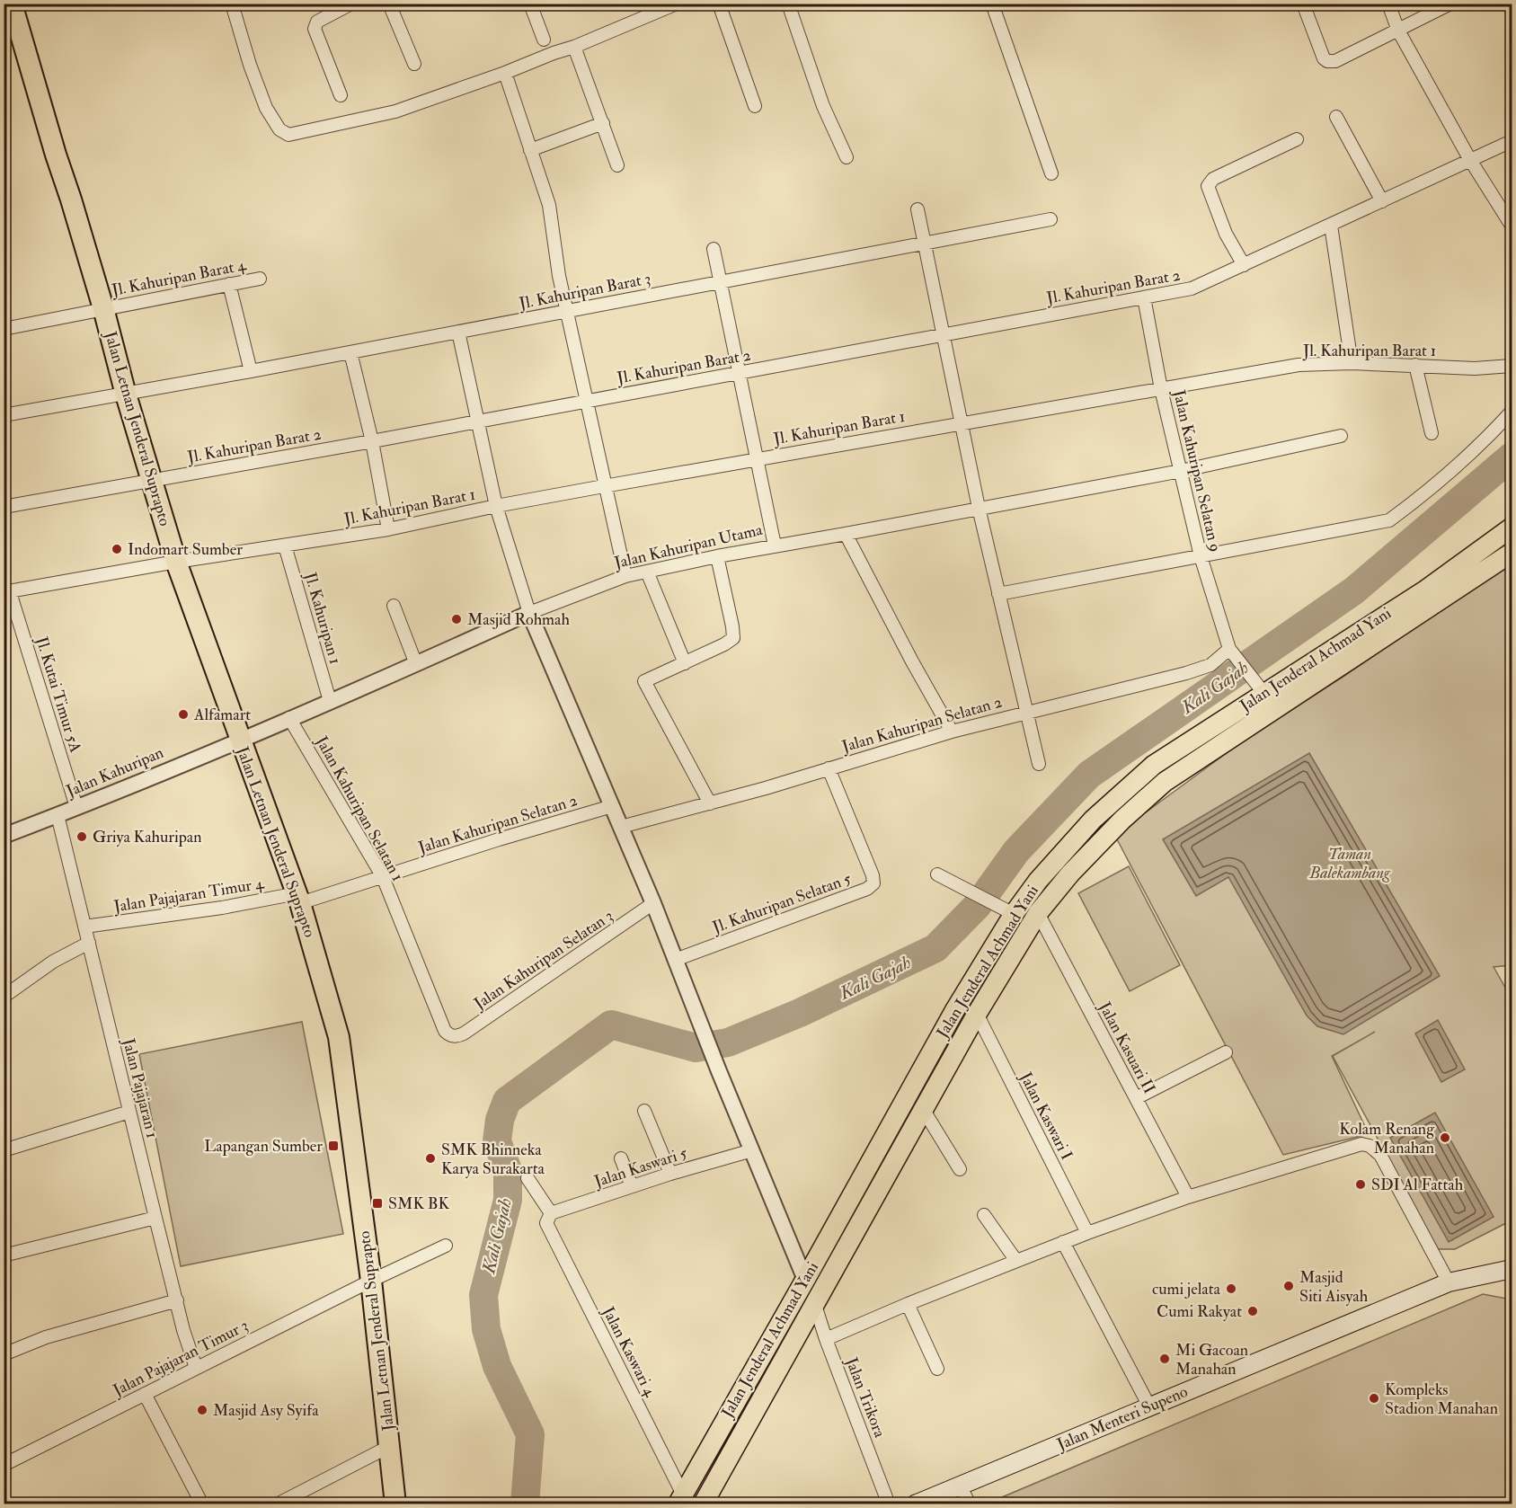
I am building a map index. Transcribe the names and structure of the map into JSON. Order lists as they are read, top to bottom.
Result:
{
  "streets": {
    "highway": ["Jalan Letnan Jenderal Suprapto"],
    "main road": ["Jalan Jenderal Achmad Yani", "Jalan Menteri Supeno"],
    "street": [
      "Jl. Kahuripan Barat 4",
      "Jl. Kahuripan Barat 2",
      "Jl. Kahuripan Barat 3",
      "Jl. Kahuripan Barat 1",
      "Jalan Kahuripan Selatan 9",
      "Jalan Kahuripan Utama",
      "Jl. Kahuripan 1",
      "Jl. Kutai Timur 5A",
      "Jalan Kahuripan Selatan 2",
      "Jalan Kahuripan",
      "Jalan Kahuripan Selatan 1",
      "Jalan Pajajaran Timur 4",
      "Jl. Kahuripan Selatan 5",
      "Jalan Kahuripan Selatan 3",
      "Jalan Kasuari II",
      "Jalan Pajajaran 1",
      "Jalan Kaswari I",
      "Jalan Kaswari 5",
      "Jalan Kaswari 4",
      "Jalan Pajajaran Timur 3",
      "Jalan Trikora"
    ]
  },
  "crossings": [
    ["Jl. Kahuripan Barat 4", "Jalan Letnan Jenderal Suprapto"],
    ["Jl. Kahuripan Barat 2", "Jalan Letnan Jenderal Suprapto"],
    ["Jl. Kahuripan Barat 2", "Jalan Kahuripan Selatan 9"],
    ["Jl. Kahuripan Barat 3", "Jalan Letnan Jenderal Suprapto"],
    ["Jl. Kahuripan Barat 1", "Jalan Letnan Jenderal Suprapto"],
    ["Jl. Kahuripan Barat 1", "Jalan Kahuripan Selatan 9"],
    ["Jl. Kahuripan Barat 1", "Jl. Kahuripan 1"],
    ["Jl. Kahuripan Barat 1", "Jl. Kutai Timur 5A"],
    ["Jalan Letnan Jenderal Suprapto", "Jalan Kahuripan Utama"],
    ["Jalan Letnan Jenderal Suprapto", "Jalan Kahuripan Selatan 2"],
    ["Jalan Letnan Jenderal Suprapto", "Jalan Kahuripan"],
    ["Jalan Letnan Jenderal Suprapto", "Jalan Pajajaran Timur 4"],
    ["Jalan Letnan Jenderal Suprapto", "Jalan Pajajaran Timur 3"],
    ["Jalan Kahuripan Selatan 9", "Jalan Kahuripan Utama"],
    ["Jalan Kahuripan Selatan 9", "Jalan Kahuripan Selatan 2"],
    ["Jalan Kahuripan Utama", "Jl. Kahuripan 1"],
    ["Jalan Kahuripan Utama", "Jalan Kahuripan"],
    ["Jalan Kahuripan Utama", "Jalan Kahuripan Selatan 1"],
    ["Jalan Jenderal Achmad Yani", "Jalan Kasuari II"],
    ["Jalan Jenderal Achmad Yani", "Jalan Kaswari I"],
    ["Jalan Jenderal Achmad Yani", "Jalan Kaswari 4"],
    ["Jalan Jenderal Achmad Yani", "Jalan Trikora"],
    ["Jl. Kutai Timur 5A", "Jalan Kahuripan"],
    ["Jalan Kahuripan Selatan 2", "Jalan Kahuripan Selatan 1"],
    ["Jalan Kahuripan Selatan 2", "Jalan Pajajaran Timur 4"],
    ["Jalan Kahuripan Selatan 2", "Jl. Kahuripan Selatan 5"],
    ["Jalan Kahuripan", "Jalan Pajajaran 1"],
    ["Jalan Kahuripan Selatan 1", "Jalan Kahuripan Selatan 3"],
    ["Jalan Pajajaran Timur 4", "Jalan Pajajaran 1"],
    ["Jalan Pajajaran 1", "Jalan Pajajaran Timur 3"],
    ["Jalan Kaswari 5", "Jalan Kaswari 4"]
  ],
  "water": ["Kali Gajah"],
  "parks": ["Taman Balekambang"],
  "places": {
    "other": [
      "Indomart Sumber",
      "Masjid Rohmah",
      "Alfamart",
      "Griya Kahuripan",
      "Kolam Renang Manahan",
      "SMK Bhinneka Karya Surakarta",
      "SDI Al Fattah",
      "Masjid Siti Aisyah",
      "cumi jelata",
      "Cumi Rakyat",
      "Mi Gacoan Manahan",
      "Kompleks Stadion Manahan",
      "Masjid Asy Syifa"
    ],
    "transit": ["Lapangan Sumber", "SMK BK"]
  }
}
